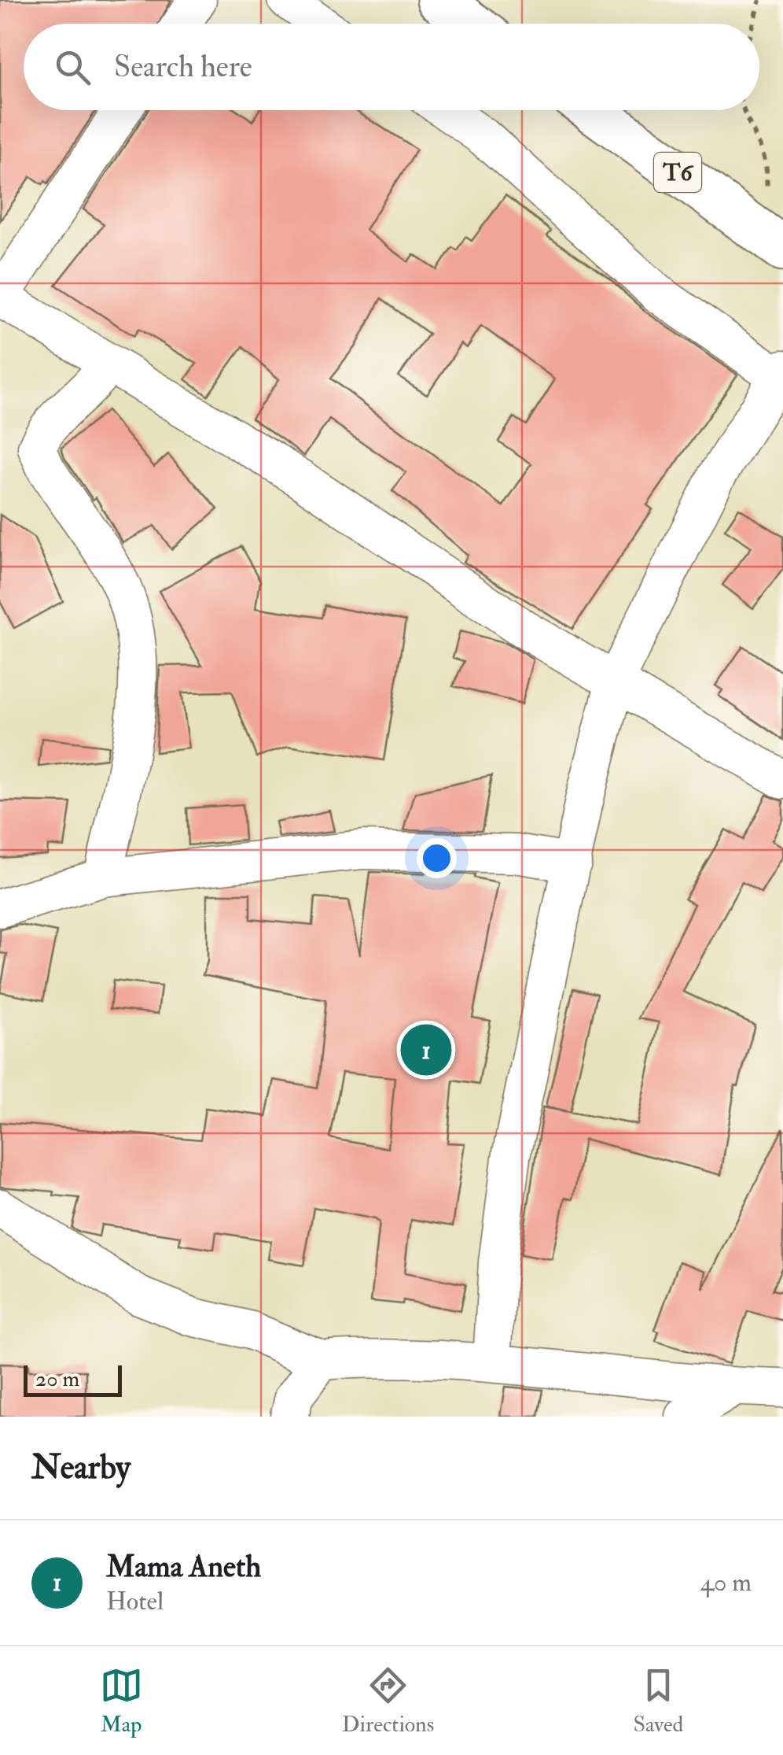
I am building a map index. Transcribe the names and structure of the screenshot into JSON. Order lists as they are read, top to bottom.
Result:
{
  "streets": {
    "highway": ["T6"]
  },
  "scale_bar": "20 m",
  "page": {
    "search": "Search here",
    "pins": "1",
    "scale": "20 m",
    "heading": "Nearby",
    "list": [
      {
        "mark": "1",
        "name": "Mama Aneth",
        "note": "Hotel",
        "value": "40 m"
      }
    ],
    "nav": ["Map", "Directions", "Saved"]
  }
}
